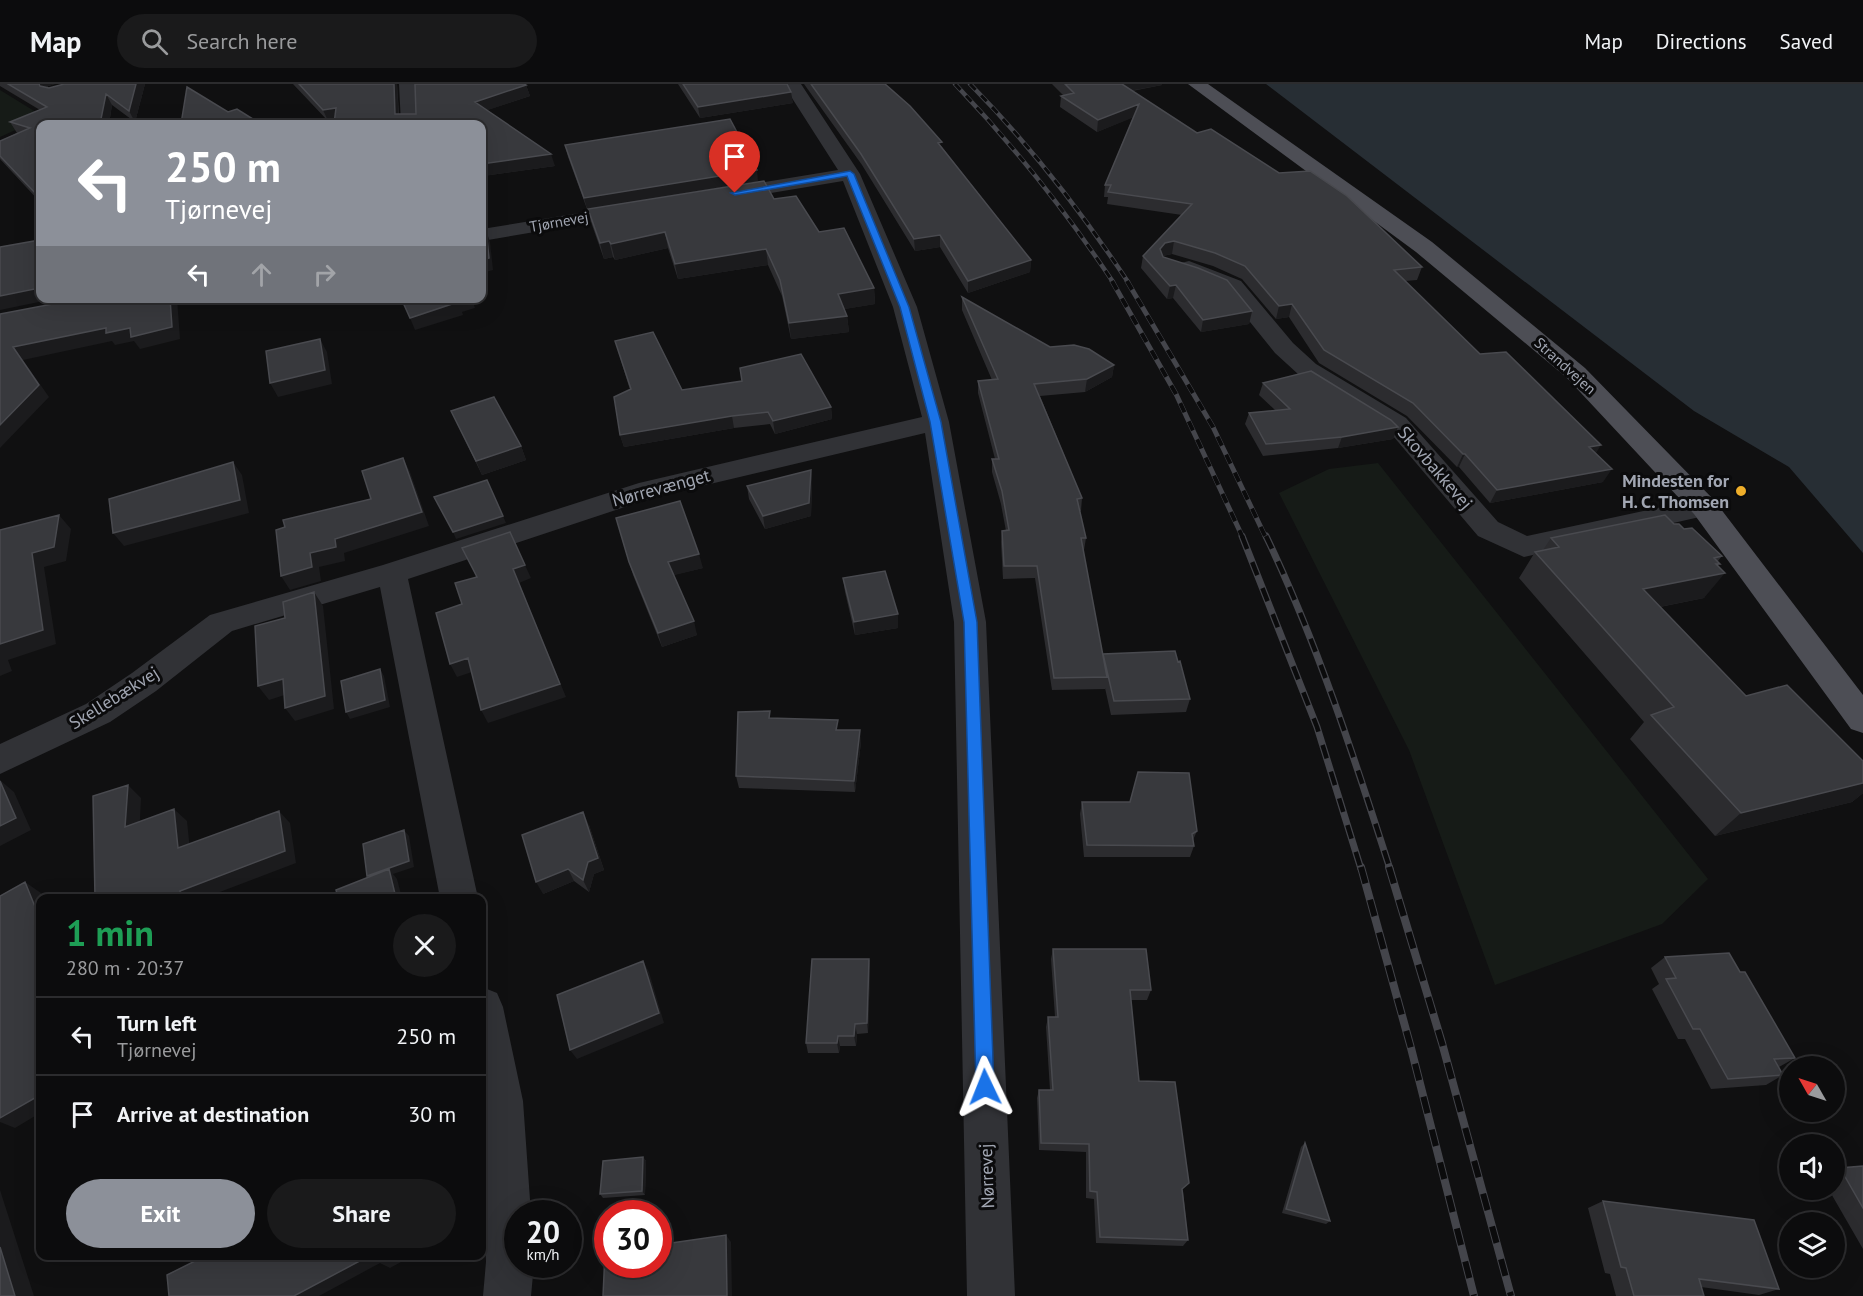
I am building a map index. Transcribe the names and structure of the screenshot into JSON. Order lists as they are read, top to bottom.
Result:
{
  "streets": {
    "main road": ["Strandvejen"],
    "street": [
      "Tjørnevej",
      "Skovbakkevej",
      "Nørrevænget",
      "Skellebækvej",
      "Nørrevej"
    ]
  },
  "crossings": [
    ["Strandvejen", "Skovbakkevej"],
    ["Nørrevænget", "Skellebækvej"],
    ["Nørrevænget", "Nørrevej"]
  ],
  "places": ["Mindesten for H. C. Thomsen"],
  "north": "top left",
  "page": {
    "header": "Map",
    "search": "Search here",
    "nav": ["Map", "Directions", "Saved"],
    "turn": ["250 m", "Tjørnevej"],
    "heading": ["1 min", "280 m · 20:37"],
    "list": [
      {
        "name": "Turn left",
        "note": "Tjørnevej",
        "value": "250 m"
      },
      {
        "name": "Arrive at destination",
        "value": "30 m"
      }
    ],
    "buttons": ["Exit", "Share"],
    "speed": "20 km/h",
    "limit": "30"
  }
}
